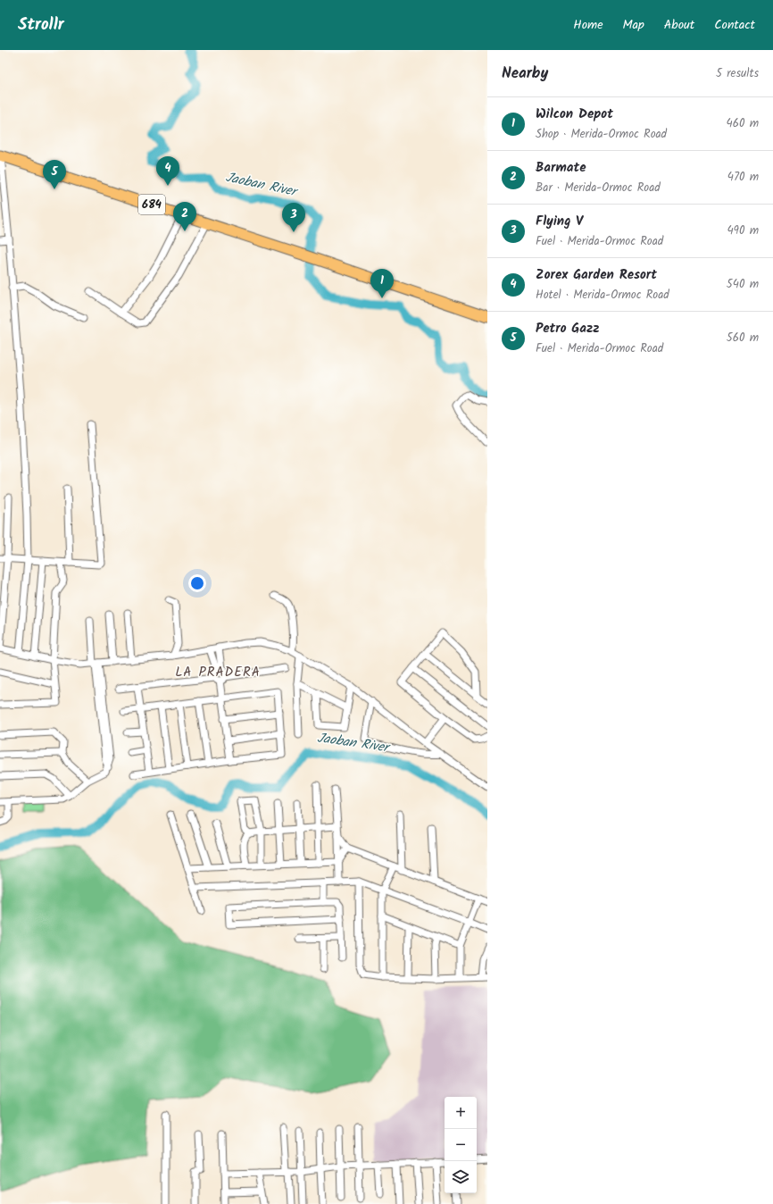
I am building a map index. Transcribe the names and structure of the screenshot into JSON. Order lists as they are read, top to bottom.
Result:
{
  "streets": {
    "highway": ["684"]
  },
  "districts": ["LA PRADERA"],
  "water": ["Jaoban River"],
  "page": {
    "header": "Strollr",
    "nav": [
      "Home",
      "Map",
      "About",
      "Contact"
    ],
    "heading": ["Nearby", "5 results"],
    "list": [
      {
        "mark": "1",
        "name": "Wilcon Depot",
        "note": "Shop · Merida-Ormoc Road",
        "value": "460 m"
      },
      {
        "mark": "2",
        "name": "Barmate",
        "note": "Bar · Merida-Ormoc Road",
        "value": "470 m"
      },
      {
        "mark": "3",
        "name": "Flying V",
        "note": "Fuel · Merida-Ormoc Road",
        "value": "490 m"
      },
      {
        "mark": "4",
        "name": "Zorex Garden Resort",
        "note": "Hotel · Merida-Ormoc Road",
        "value": "540 m"
      },
      {
        "mark": "5",
        "name": "Petro Gazz",
        "note": "Fuel · Merida-Ormoc Road",
        "value": "560 m"
      }
    ],
    "pins": [
      "4",
      "5",
      "2",
      "3",
      "1"
    ],
    "map_buttons": ["+", "−"]
  }
}
